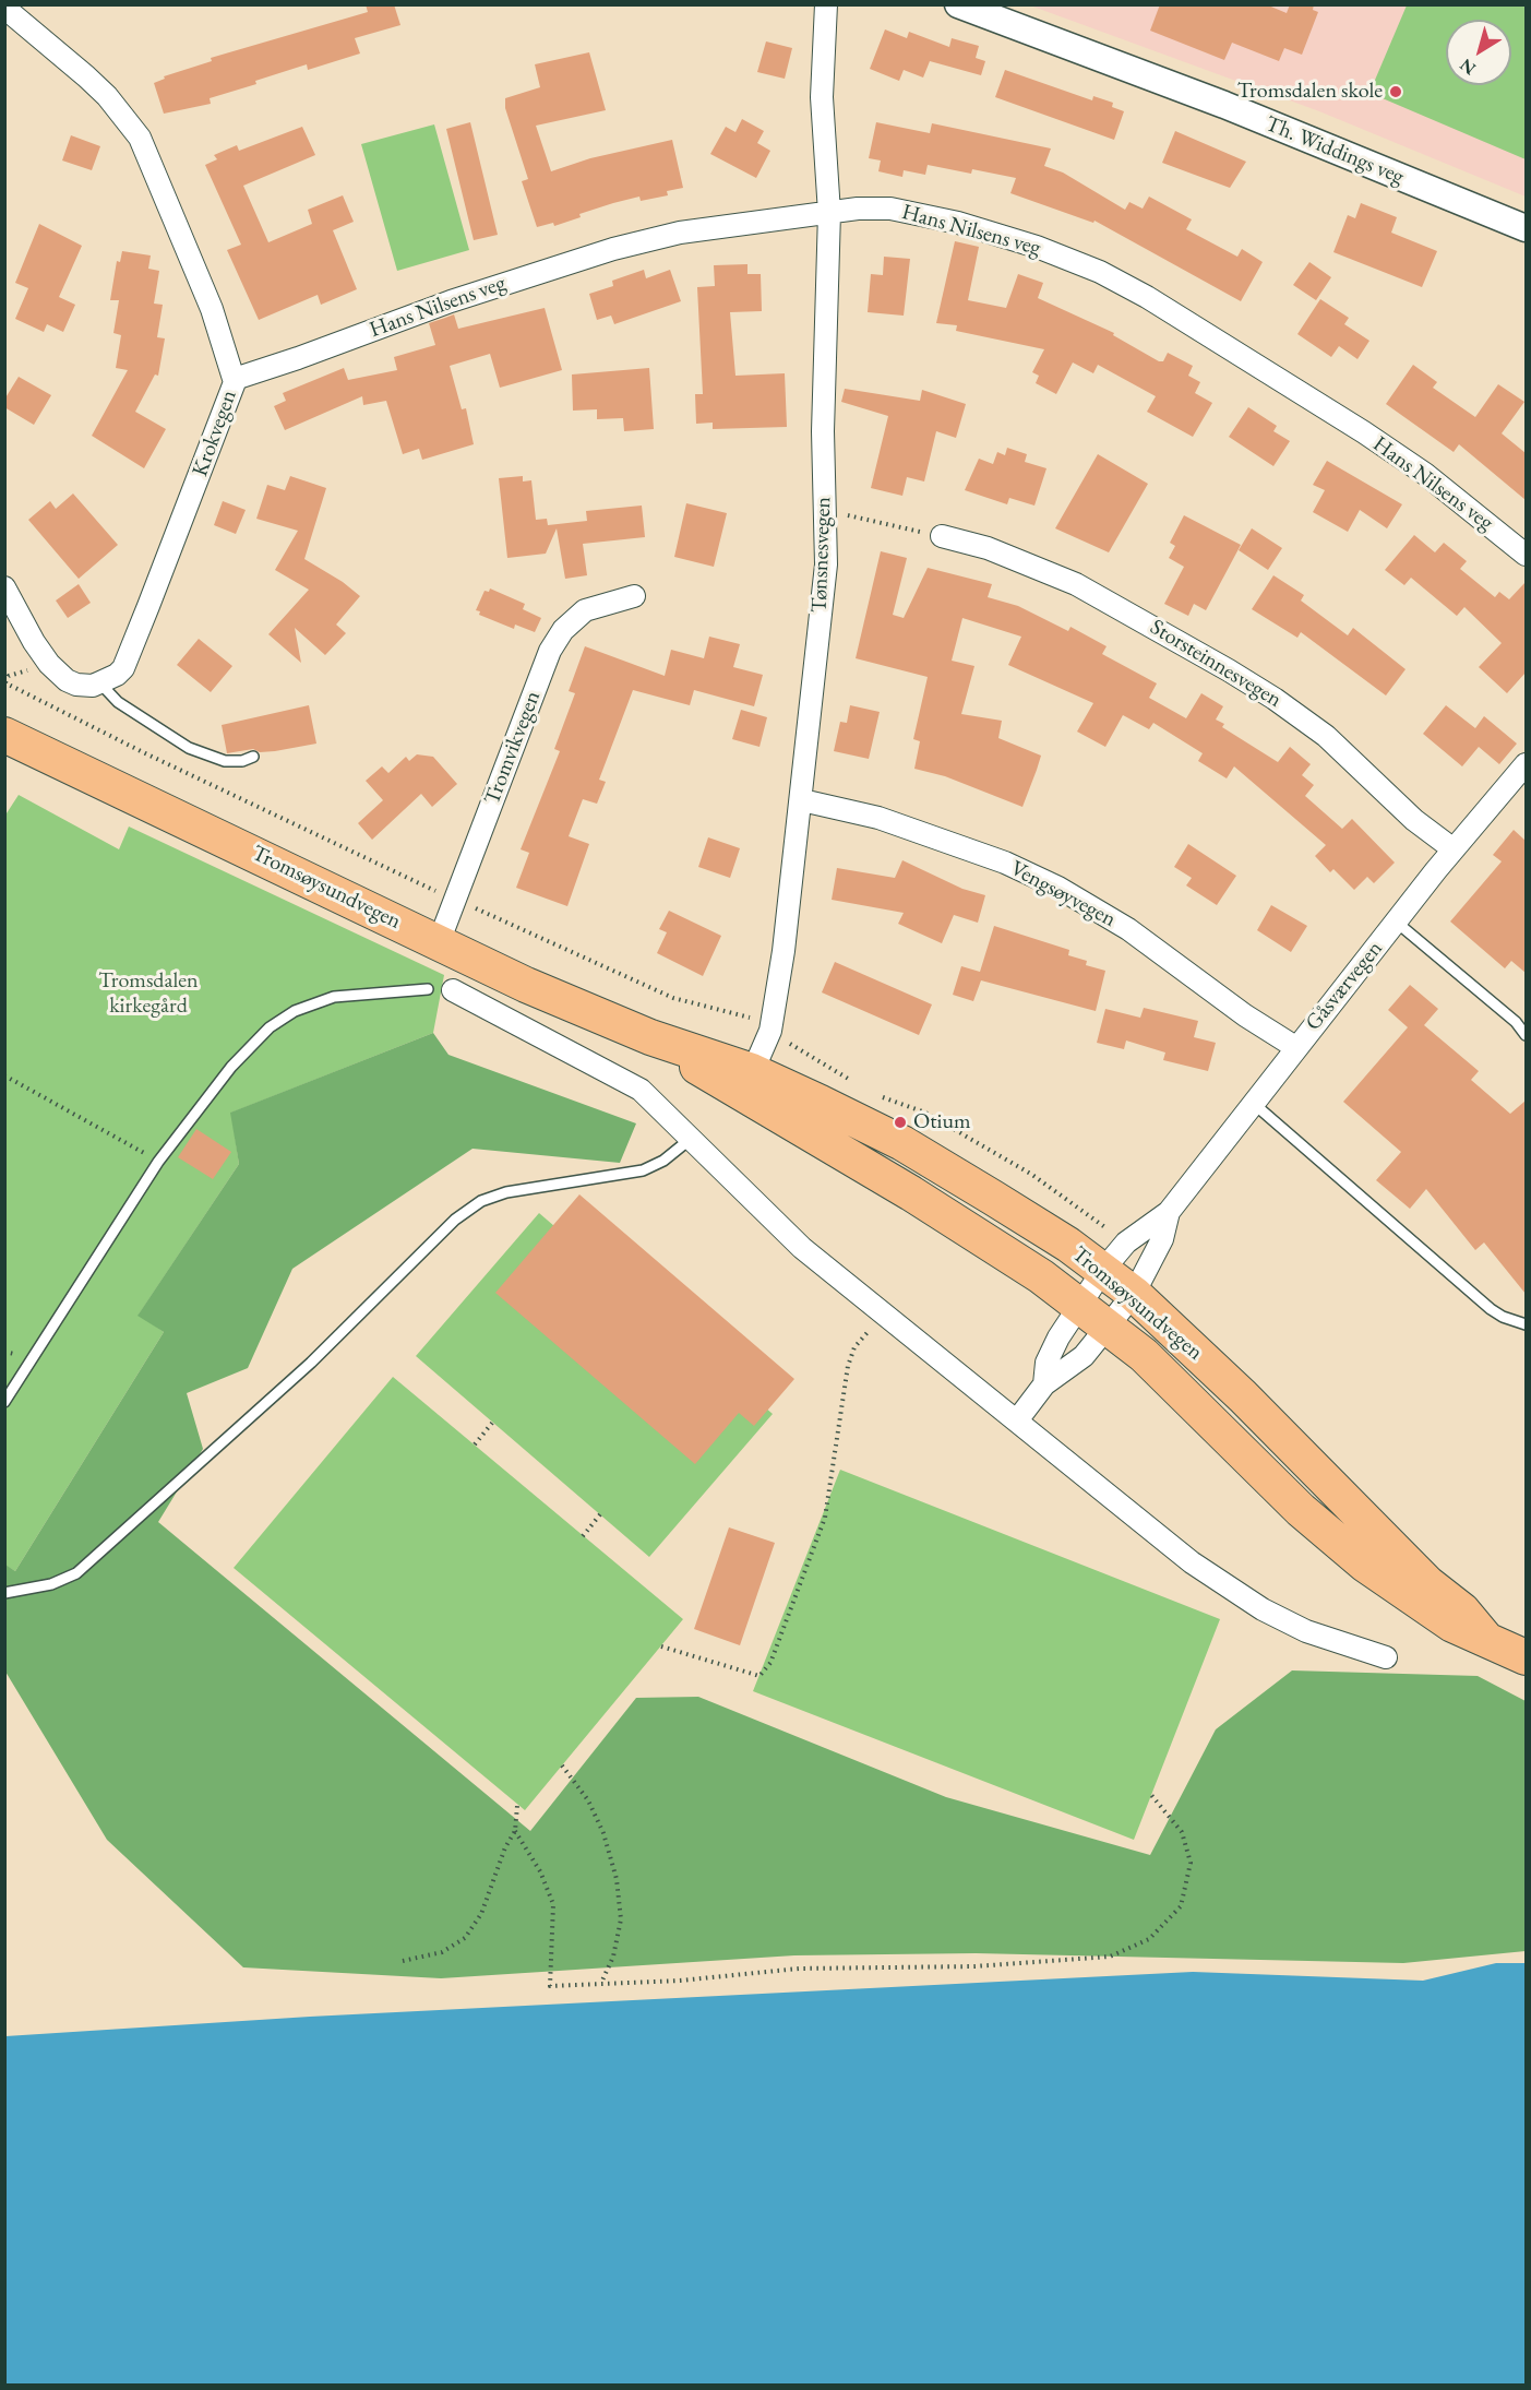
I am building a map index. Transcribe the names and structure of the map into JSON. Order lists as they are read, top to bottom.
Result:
{
  "streets": {
    "highway": ["Tromsøysundvegen"],
    "street": [
      "Th. Widdings veg",
      "Hans Nilsens veg",
      "Krokvegen",
      "Tønsnesvegen",
      "Storsteinnesvegen",
      "Tromvikvegen",
      "Vengsøyvegen",
      "Gåsværvegen"
    ]
  },
  "crossings": [
    ["Hans Nilsens veg", "Krokvegen"],
    ["Hans Nilsens veg", "Tønsnesvegen"],
    ["Tønsnesvegen", "Tromsøysundvegen"],
    ["Tønsnesvegen", "Vengsøyvegen"],
    ["Storsteinnesvegen", "Gåsværvegen"],
    ["Tromvikvegen", "Tromsøysundvegen"],
    ["Tromsøysundvegen", "Gåsværvegen"],
    ["Vengsøyvegen", "Gåsværvegen"]
  ],
  "parks": ["Tromsdalen kirkegård"],
  "places": ["Tromsdalen skole", "Otium"],
  "north": "bottom left"
}
